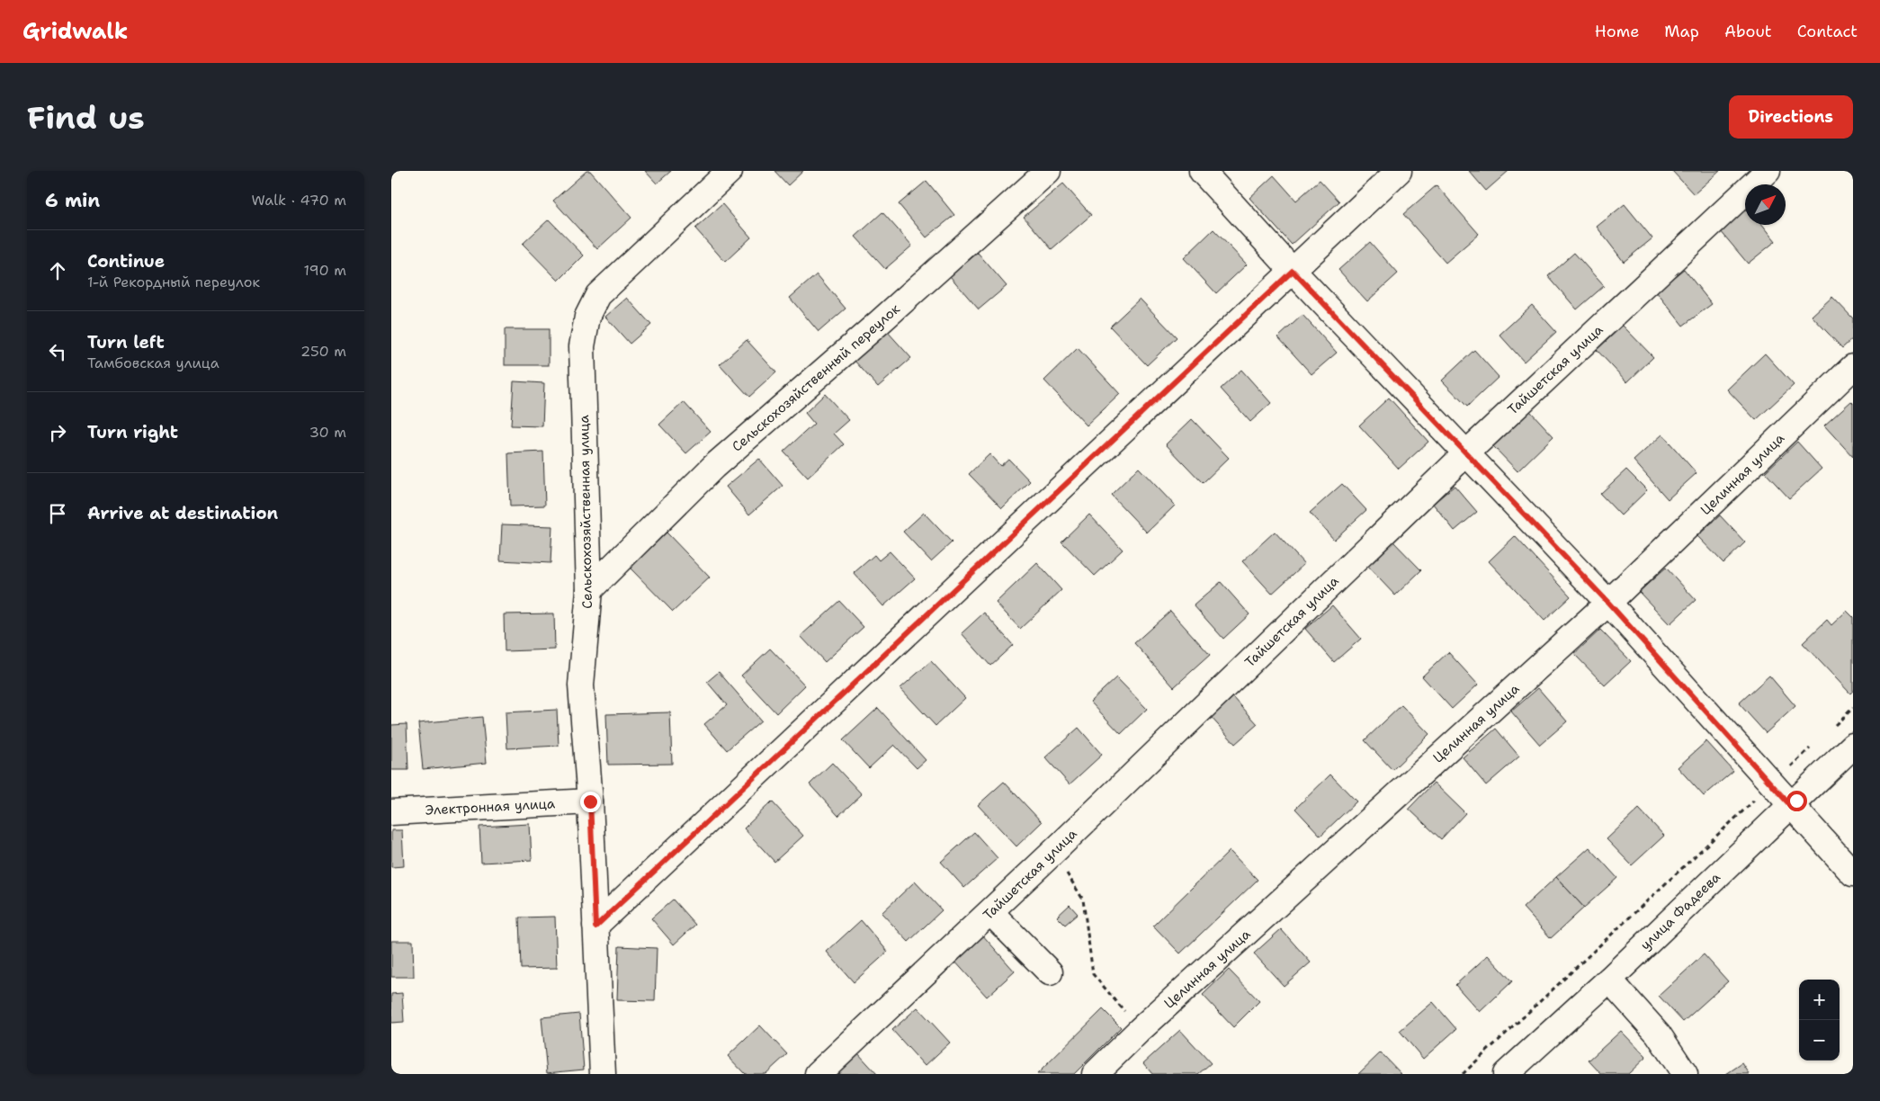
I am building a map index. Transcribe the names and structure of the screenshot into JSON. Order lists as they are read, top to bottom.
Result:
{
  "streets": {
    "street": [
      "Тайшетская улица",
      "Сельскохозяйственный переулок",
      "Целинная улица",
      "Сельскохозяйственная улица",
      "Электронная улица",
      "улица Фадеева"
    ]
  },
  "crossings": [
    ["Сельскохозяйственный переулок", "Сельскохозяйственная улица"],
    ["Сельскохозяйственная улица", "Электронная улица"]
  ],
  "north": "top right",
  "page": {
    "header": "Gridwalk",
    "nav": [
      "Home",
      "Map",
      "About",
      "Contact"
    ],
    "buttons": "Directions",
    "title": "Find us",
    "heading": ["6 min", "Walk · 470 m"],
    "list": [
      ["Continue", "1-й Рекордный переулок", "190 m"],
      ["Turn left", "Тамбовская улица", "250 m"],
      ["Turn right", "30 m"],
      "Arrive at destination"
    ],
    "map_buttons": ["+", "−"]
  }
}
